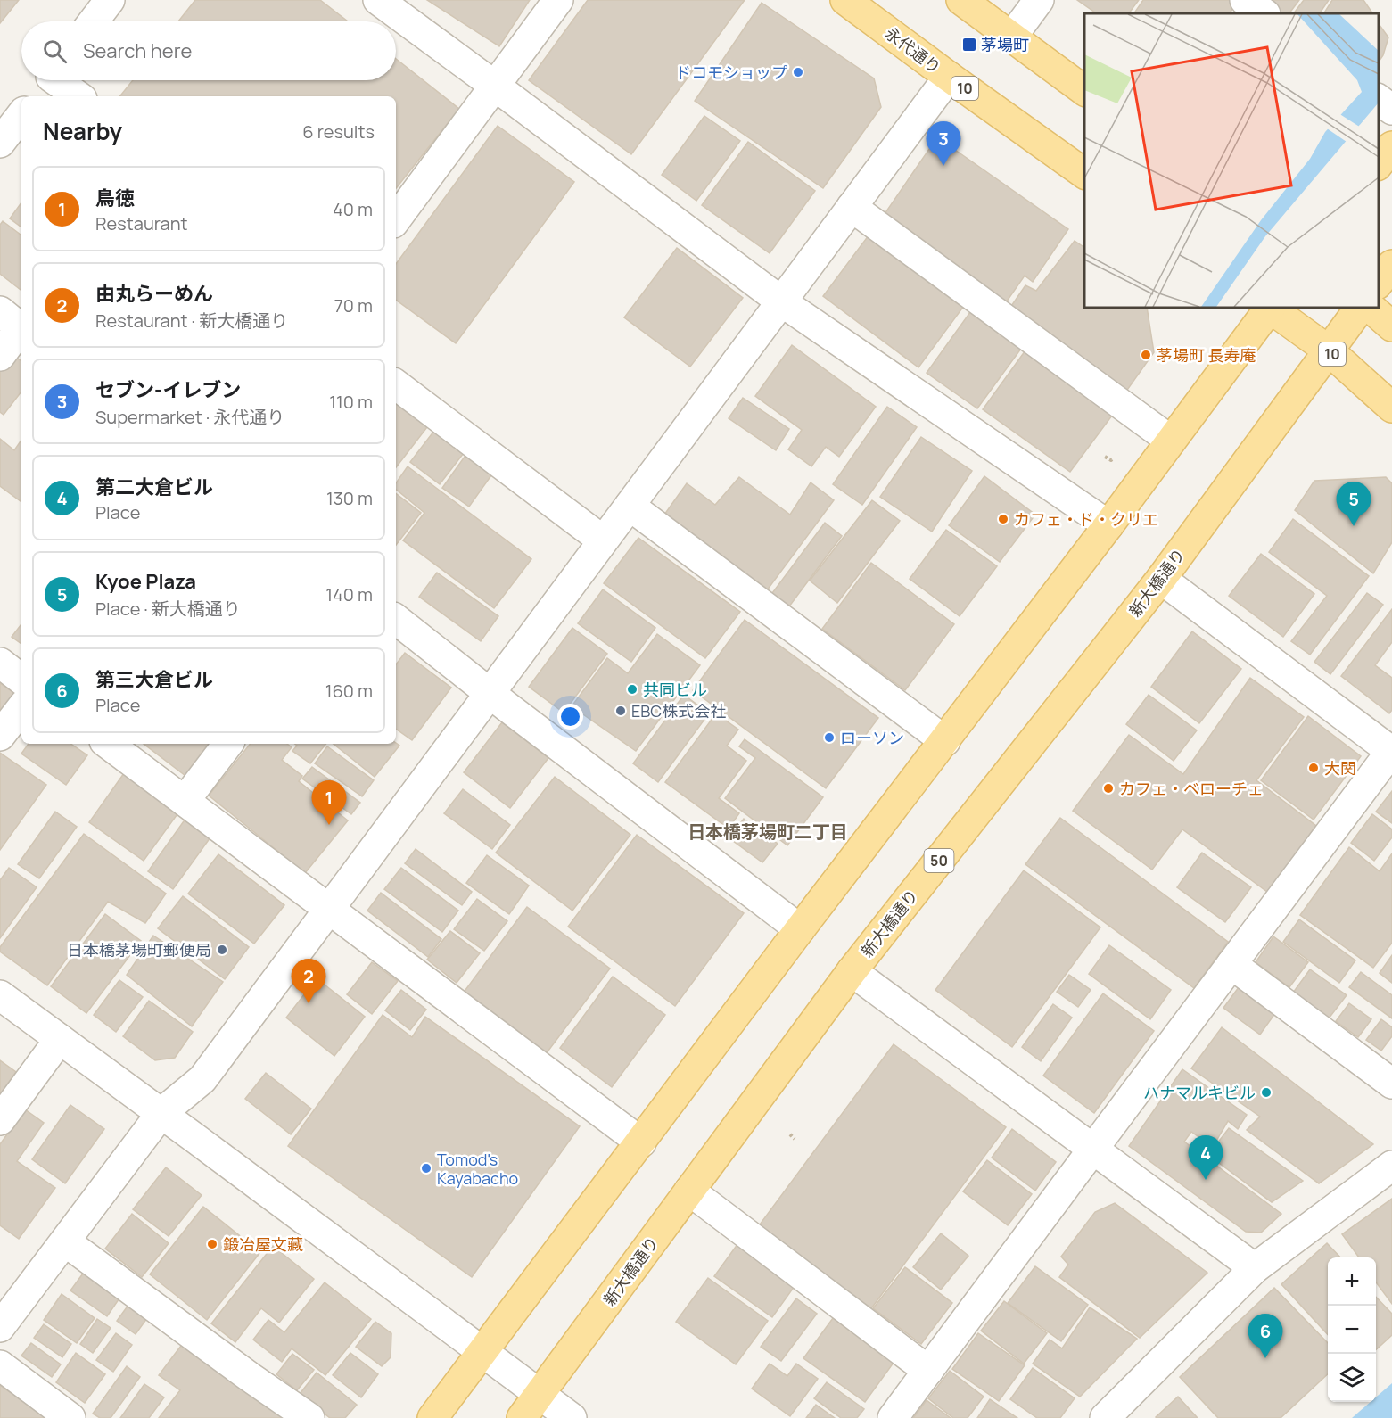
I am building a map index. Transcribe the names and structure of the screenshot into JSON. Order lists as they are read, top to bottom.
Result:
{
  "streets": {
    "main road": [
      "永代通り",
      "10",
      "新大橋通り",
      "50"
    ]
  },
  "crossings": [
    ["10", "新大橋通り"]
  ],
  "districts": ["日本橋茅場町二丁目"],
  "places": {
    "transit": ["茅場町"],
    "other": [
      "ドコモショップ",
      "茅場町 長寿庵",
      "カフェ・ド・クリエ",
      "共同ビル",
      "EBC株式会社",
      "ローソン",
      "大関",
      "カフェ・ベローチェ",
      "日本橋茅場町郵便局",
      "ハナマルキビル",
      "Tomod's Kayabacho",
      "鍛冶屋文藏"
    ]
  },
  "page": {
    "search": "Search here",
    "heading": ["Nearby", "6 results"],
    "pins": [
      "3",
      "5",
      "1",
      "2",
      "4",
      "6"
    ],
    "list": [
      {
        "mark": "1",
        "name": "鳥徳",
        "note": "Restaurant",
        "value": "40 m"
      },
      {
        "mark": "2",
        "name": "由丸らーめん",
        "note": "Restaurant · 新大橋通り",
        "value": "70 m"
      },
      {
        "mark": "3",
        "name": "セブン-イレブン",
        "note": "Supermarket · 永代通り",
        "value": "110 m"
      },
      {
        "mark": "4",
        "name": "第二大倉ビル",
        "note": "Place",
        "value": "130 m"
      },
      {
        "mark": "5",
        "name": "Kyoe Plaza",
        "note": "Place · 新大橋通り",
        "value": "140 m"
      },
      {
        "mark": "6",
        "name": "第三大倉ビル",
        "note": "Place",
        "value": "160 m"
      }
    ],
    "map_buttons": ["+", "−"]
  }
}
